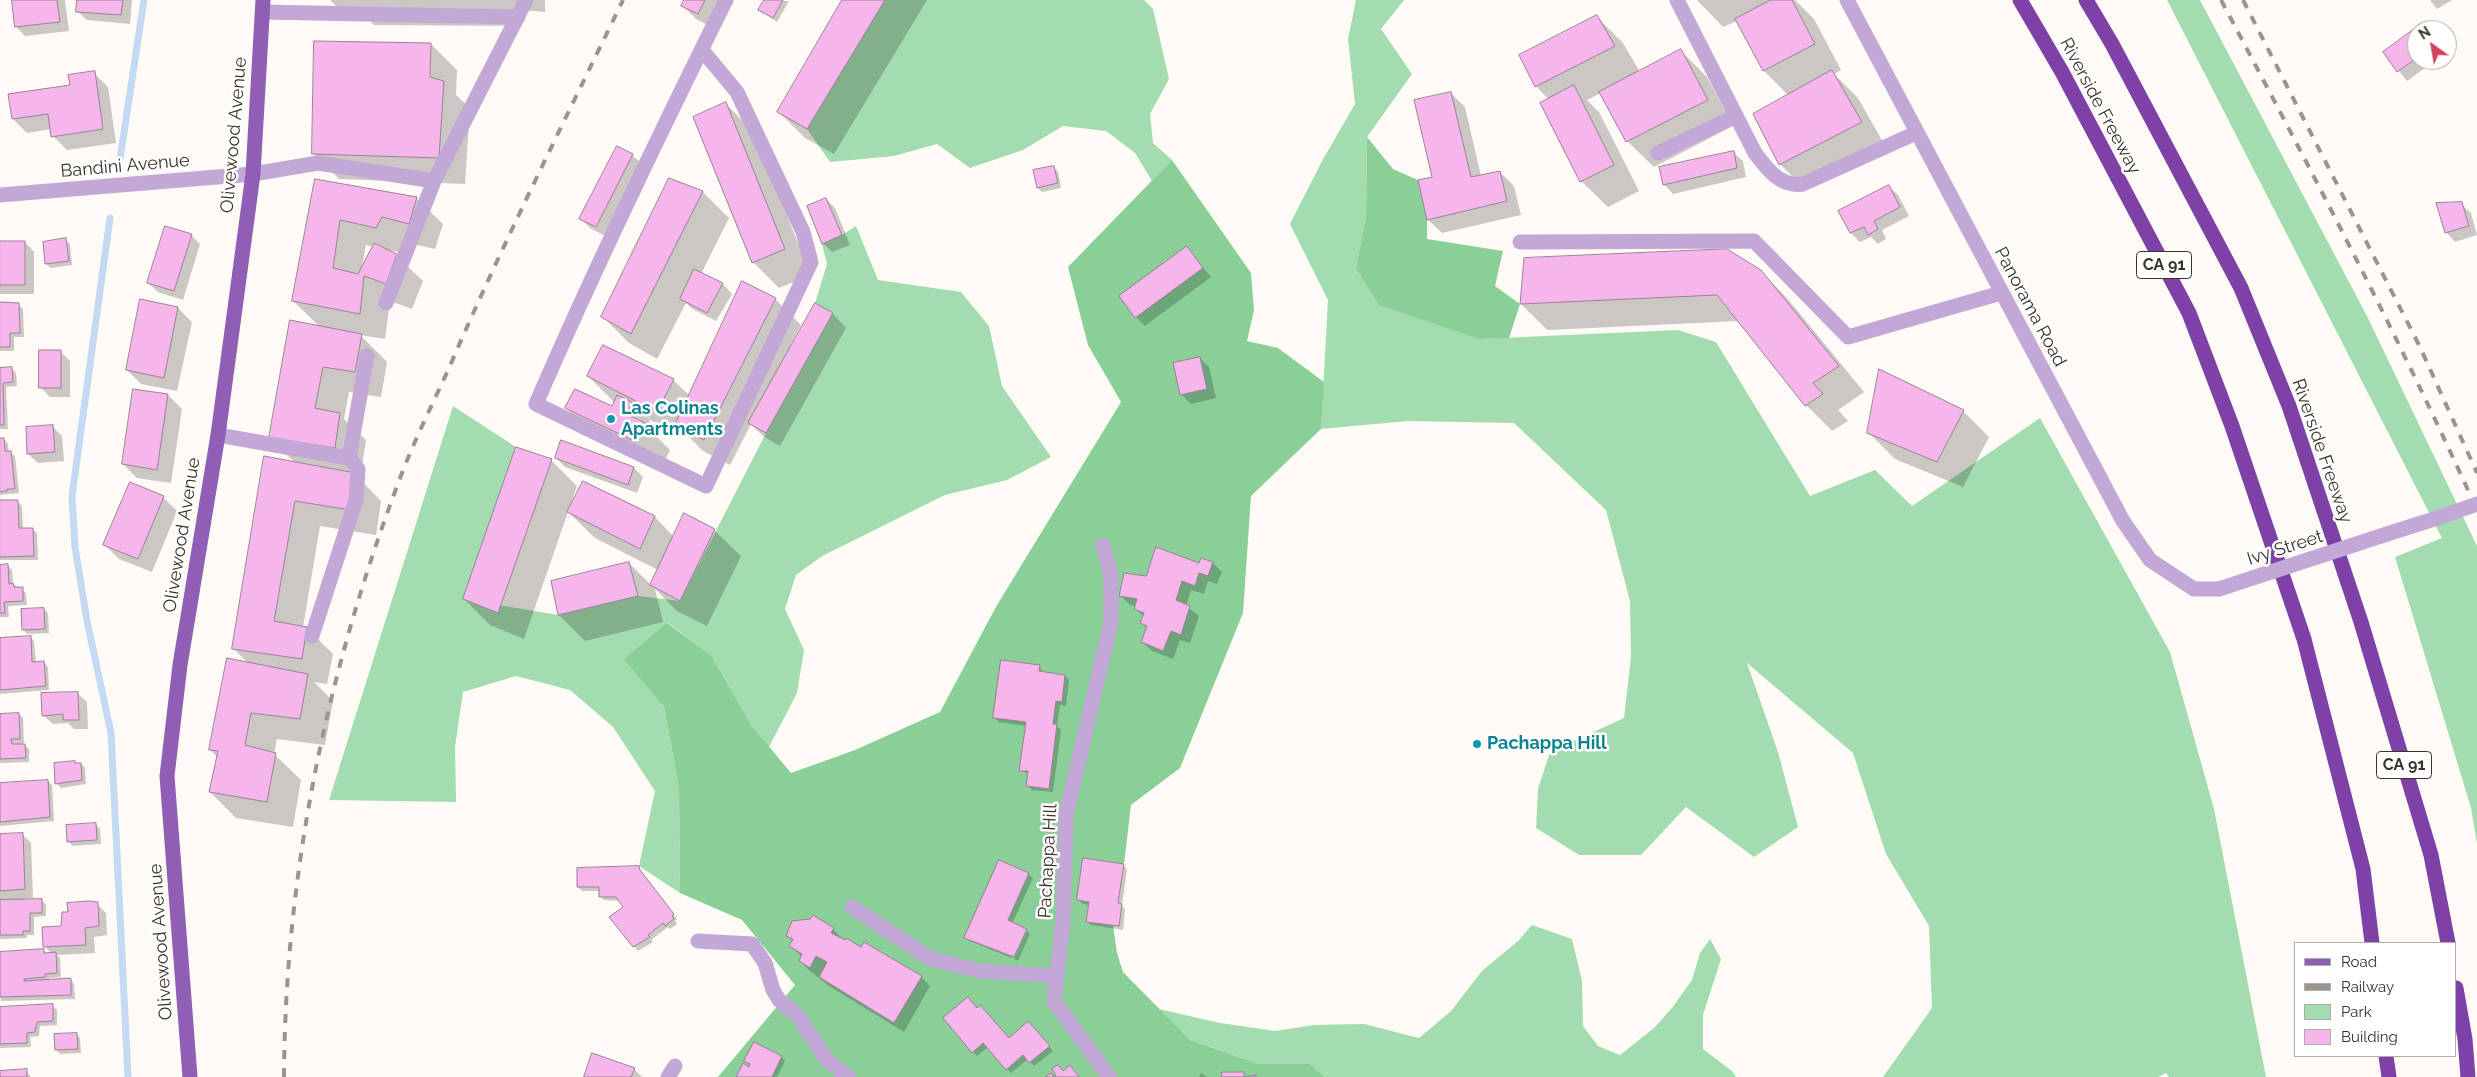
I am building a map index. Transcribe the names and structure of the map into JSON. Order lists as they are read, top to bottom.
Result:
{
  "streets": {
    "highway": ["Riverside Freeway", "CA 91"],
    "main road": ["Olivewood Avenue"],
    "street": [
      "Bandini Avenue",
      "Panorama Road",
      "Ivy Street",
      "Pachappa Hill"
    ]
  },
  "crossings": [
    ["Olivewood Avenue", "Bandini Avenue"],
    ["Panorama Road", "Ivy Street"]
  ],
  "places": ["Las Colinas Apartments", "Pachappa Hill"],
  "legend": [
    "Road",
    "Railway",
    "Park",
    "Building"
  ],
  "north": "top left"
}
